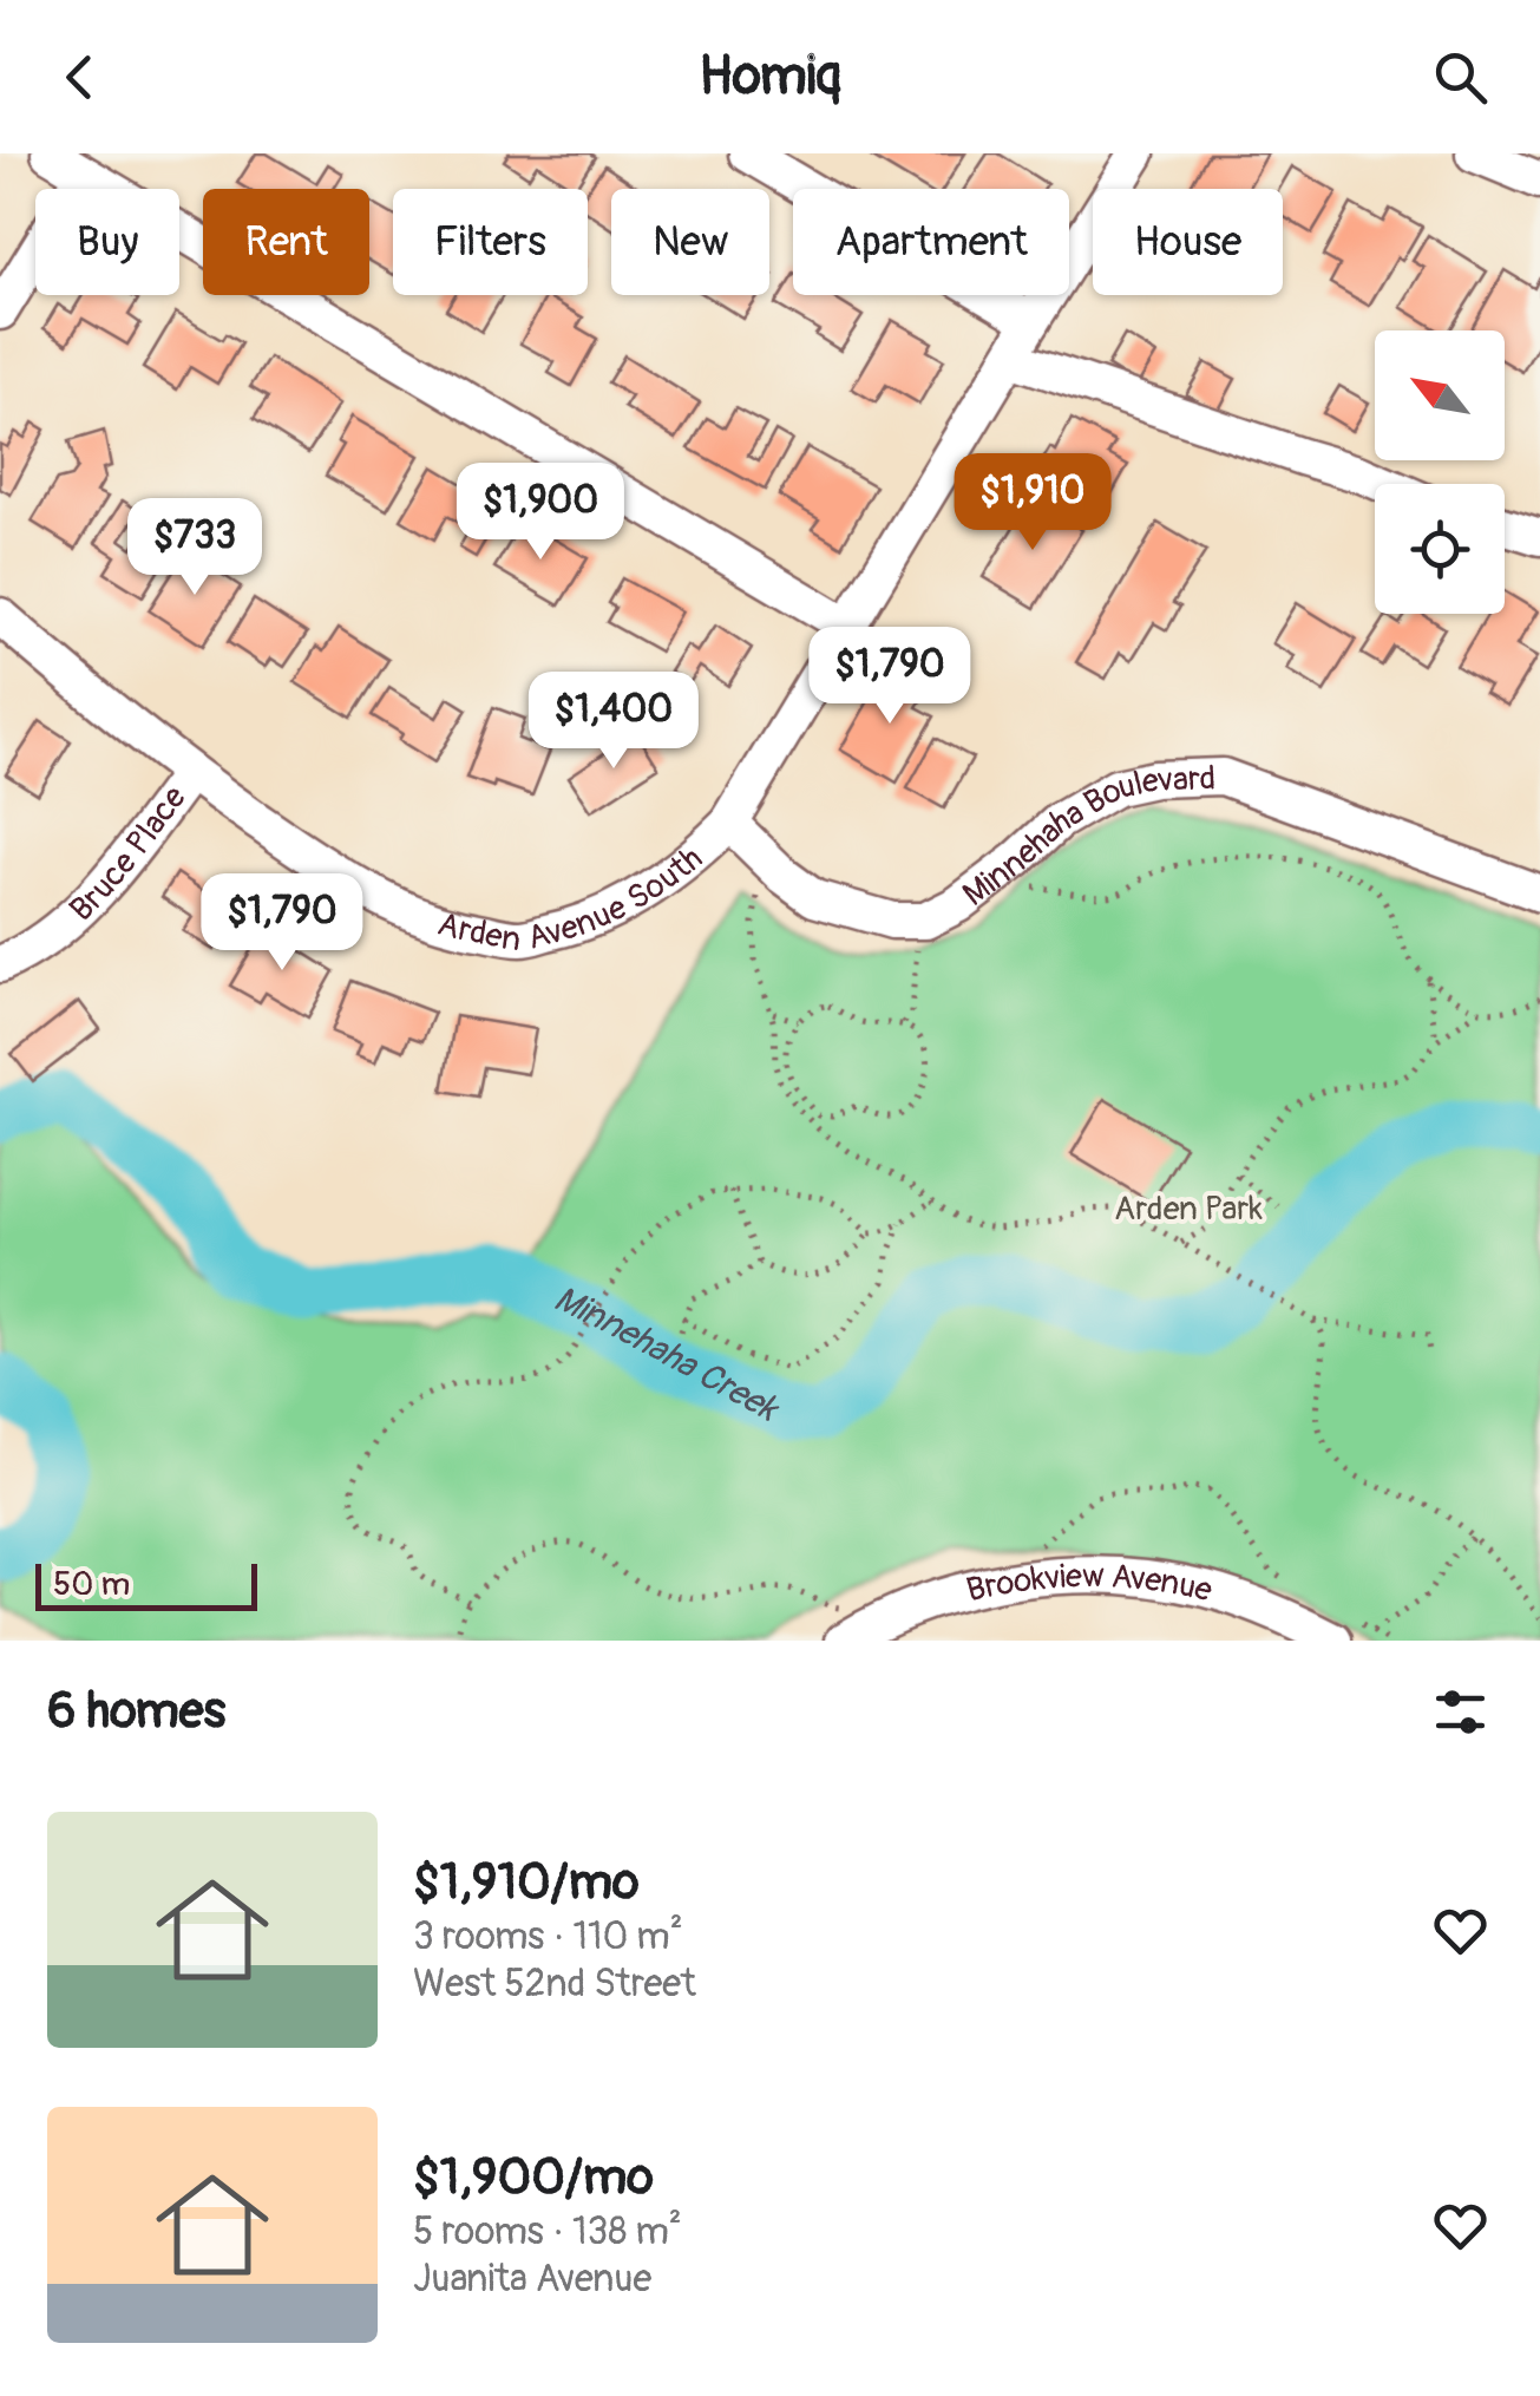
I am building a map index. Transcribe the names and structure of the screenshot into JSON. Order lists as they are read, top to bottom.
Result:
{
  "streets": {
    "street": [
      "Minnehaha Boulevard",
      "Bruce Place",
      "Arden Avenue South",
      "Brookview Avenue"
    ]
  },
  "crossings": [
    ["Minnehaha Boulevard", "Arden Avenue South"],
    ["Bruce Place", "Arden Avenue South"]
  ],
  "water": ["Minnehaha Creek"],
  "parks": ["Arden Park"],
  "scale_bar": "50 m",
  "north": "top left",
  "page": {
    "header": "Homiq",
    "chip": [
      "Buy",
      "Rent",
      "Filters",
      "New",
      "Apartment",
      "House"
    ],
    "price": [
      "$1,910",
      "$1,900",
      "$733",
      "$1,790",
      "$1,400",
      "$1,790"
    ],
    "scale": "50 m",
    "heading": "6 homes",
    "list": [
      {
        "name": "$1,910/mo",
        "note": "3 rooms · 110 m² · West 52nd Street"
      },
      {
        "name": "$1,900/mo",
        "note": "5 rooms · 138 m² · Juanita Avenue"
      }
    ]
  }
}
